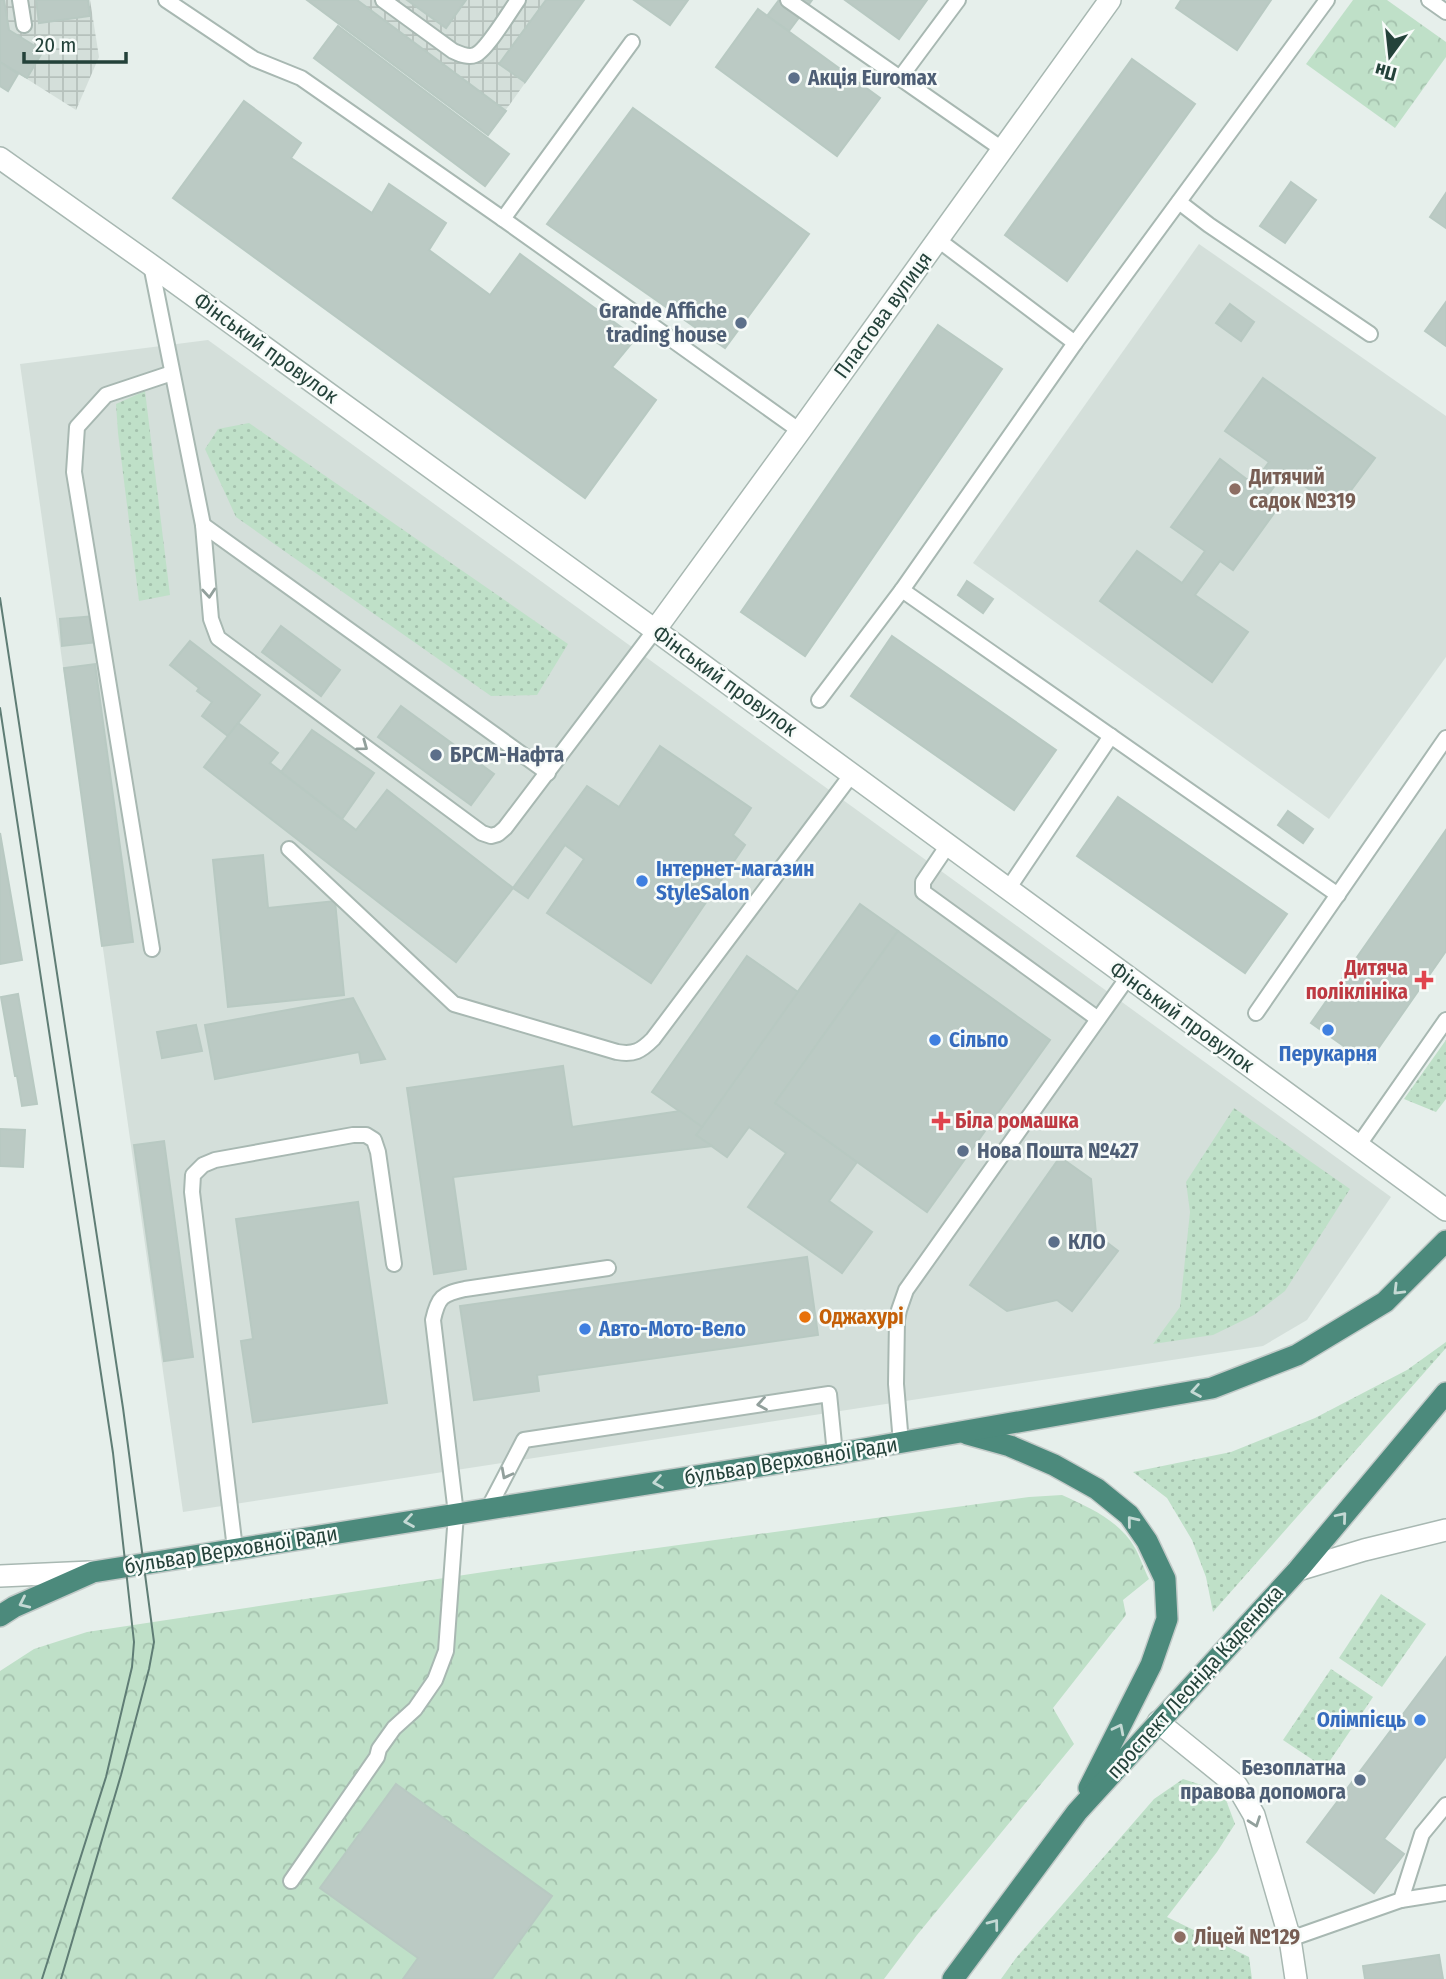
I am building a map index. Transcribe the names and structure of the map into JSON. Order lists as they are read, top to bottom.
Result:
{
  "streets": {
    "highway": ["бульвар Верховної Ради", "проспект Леоніда Каденюка"],
    "street": ["Пластова вулиця", "Фінський провулок"]
  },
  "crossings": [
    ["Пластова вулиця", "Фінський провулок"]
  ],
  "one_way": ["бульвар Верховної Ради", "проспект Леоніда Каденюка"],
  "places": {
    "other": [
      "Акція Euromax",
      "Grande Affiche trading house",
      "Дитячий садок №319",
      "БРСМ-Нафта",
      "Інтернет-магазин StyleSalon",
      "Перукарня",
      "Сільпо",
      "Нова Пошта №427",
      "КЛО",
      "Оджахурі",
      "Авто-Мото-Вело",
      "Олімпієць",
      "Безоплатна правова допомога",
      "Ліцей №129"
    ],
    "health": ["Дитяча поліклініка", "Біла ромашка"]
  },
  "scale_bar": "20 m",
  "north": "bottom"
}
